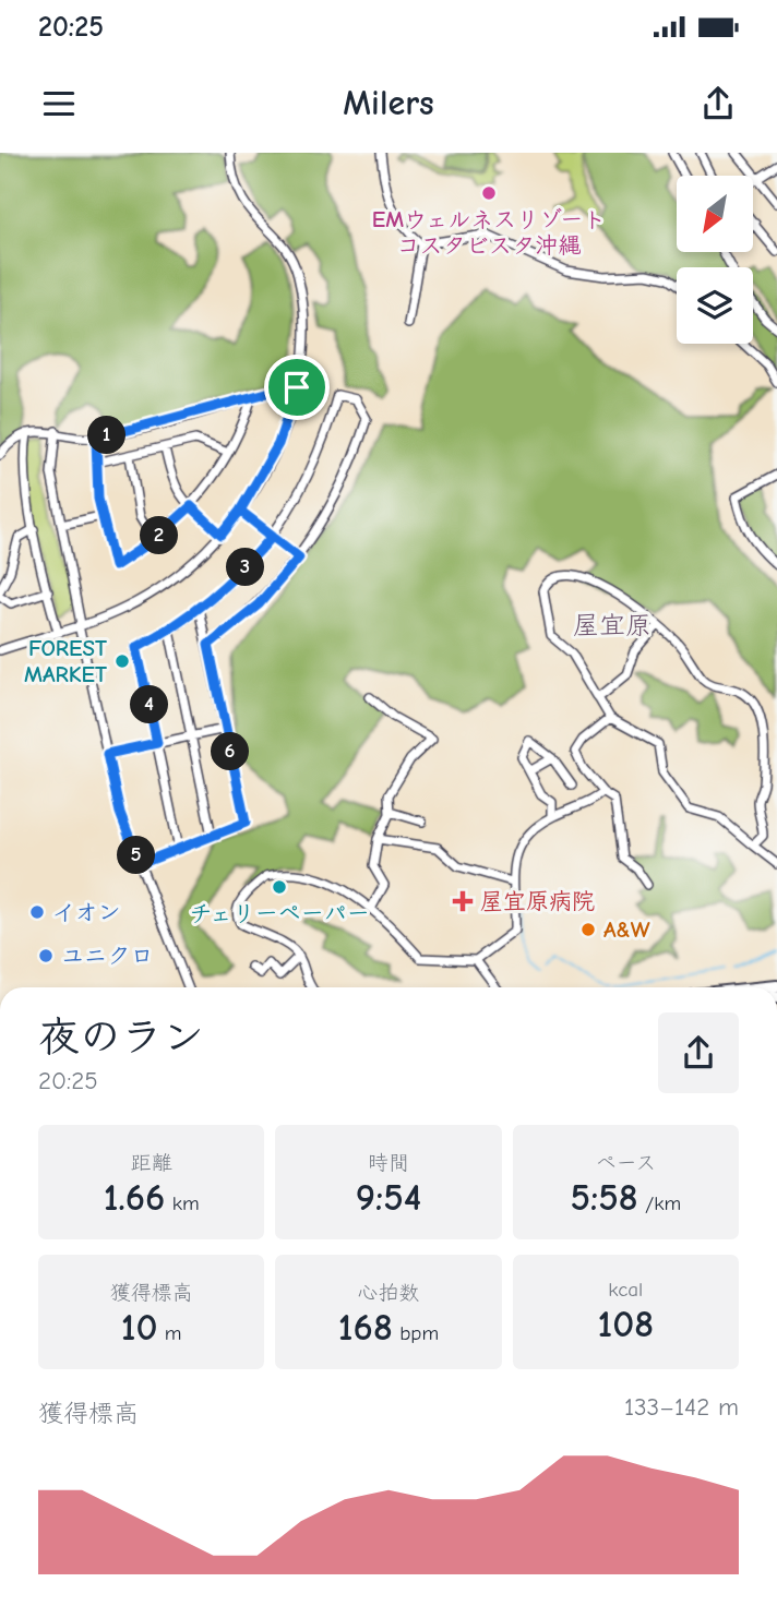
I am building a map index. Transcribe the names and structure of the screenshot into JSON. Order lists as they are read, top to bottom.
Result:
{
  "districts": ["屋宜原"],
  "places": {
    "other": [
      "EMウェルネスリゾート コスタビスタ沖縄",
      "FOREST MARKET",
      "チェリーペーパー",
      "イオン",
      "A&W",
      "ユニクロ"
    ],
    "health": ["屋宜原病院"]
  },
  "north": "bottom left",
  "page": {
    "status": "20:25",
    "header": "Milers",
    "pins": [
      "1",
      "2",
      "3",
      "4",
      "6",
      "5"
    ],
    "heading": ["夜のラン", "20:25"],
    "stats": [
      ["距離", "1.66 km"],
      ["時間", "9:54"],
      ["ペース", "5:58 /km"],
      ["獲得標高", "10 m"],
      ["心拍数", "168 bpm"],
      ["kcal", "108"]
    ],
    "chart": ["獲得標高", "133–142 m"]
  }
}
